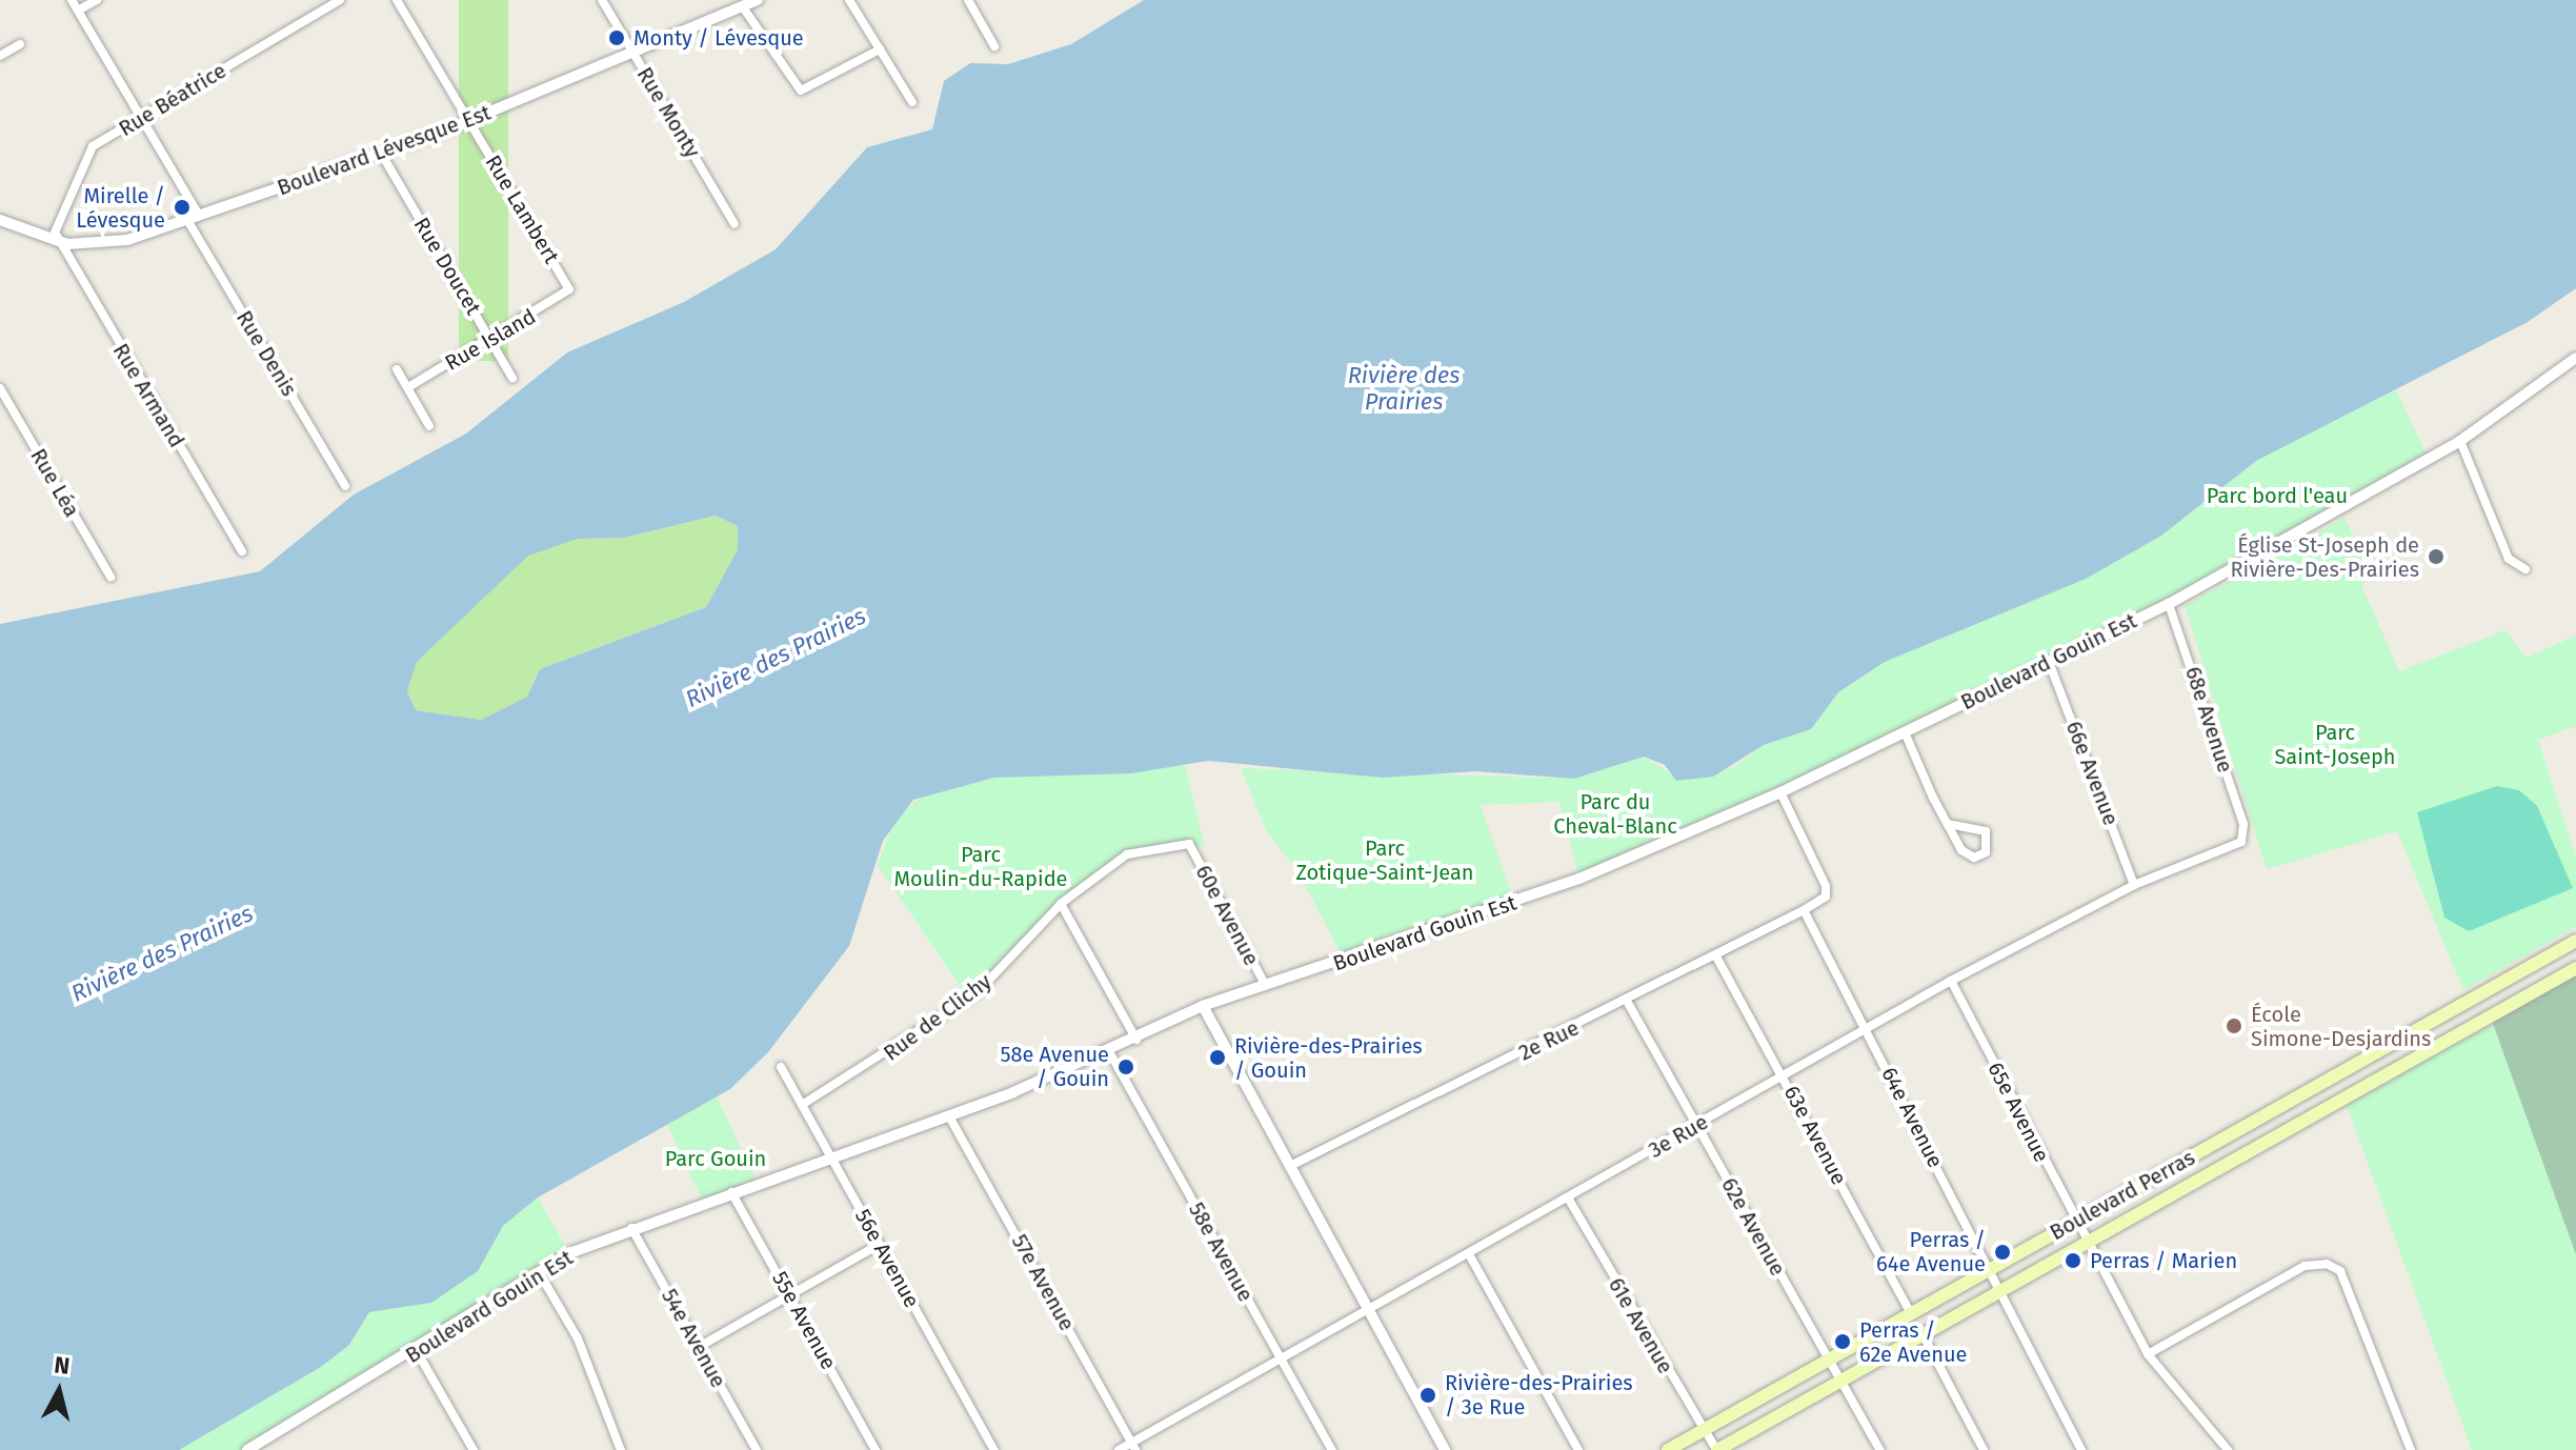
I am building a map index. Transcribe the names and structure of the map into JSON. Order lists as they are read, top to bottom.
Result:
{
  "streets": {
    "main road": ["Boulevard Perras"],
    "street": [
      "Rue Béatrice",
      "Rue Monty",
      "Boulevard Lévesque Est",
      "Rue Lambert",
      "Rue Doucet",
      "Rue Island",
      "Rue Denis",
      "Rue Armand",
      "Rue Léa",
      "Boulevard Gouin Est",
      "68e Avenue",
      "66e Avenue",
      "60e Avenue",
      "Rue de Clichy",
      "2e Rue",
      "65e Avenue",
      "64e Avenue",
      "63e Avenue",
      "3e Rue",
      "62e Avenue",
      "58e Avenue",
      "56e Avenue",
      "57e Avenue",
      "55e Avenue",
      "61e Avenue",
      "54e Avenue"
    ]
  },
  "crossings": [
    ["Rue Béatrice", "Boulevard Lévesque Est"],
    ["Rue Béatrice", "Rue Armand"],
    ["Rue Monty", "Boulevard Lévesque Est"],
    ["Boulevard Lévesque Est", "Rue Lambert"],
    ["Boulevard Lévesque Est", "Rue Doucet"],
    ["Boulevard Lévesque Est", "Rue Denis"],
    ["Boulevard Lévesque Est", "Rue Armand"],
    ["Rue Lambert", "Rue Island"],
    ["Rue Doucet", "Rue Island"],
    ["Boulevard Gouin Est", "68e Avenue"],
    ["Boulevard Gouin Est", "66e Avenue"],
    ["Boulevard Gouin Est", "60e Avenue"],
    ["Boulevard Gouin Est", "58e Avenue"],
    ["Boulevard Gouin Est", "56e Avenue"],
    ["Boulevard Gouin Est", "57e Avenue"],
    ["Boulevard Gouin Est", "55e Avenue"],
    ["Boulevard Gouin Est", "54e Avenue"],
    ["68e Avenue", "3e Rue"],
    ["66e Avenue", "3e Rue"],
    ["60e Avenue", "Rue de Clichy"],
    ["Rue de Clichy", "56e Avenue"],
    ["2e Rue", "64e Avenue"],
    ["2e Rue", "63e Avenue"],
    ["2e Rue", "62e Avenue"],
    ["65e Avenue", "3e Rue"],
    ["65e Avenue", "Boulevard Perras"],
    ["64e Avenue", "3e Rue"],
    ["64e Avenue", "Boulevard Perras"],
    ["63e Avenue", "3e Rue"],
    ["63e Avenue", "Boulevard Perras"],
    ["3e Rue", "62e Avenue"],
    ["3e Rue", "58e Avenue"],
    ["3e Rue", "57e Avenue"],
    ["3e Rue", "61e Avenue"],
    ["Boulevard Perras", "62e Avenue"],
    ["Boulevard Perras", "61e Avenue"]
  ],
  "water": ["Rivière des Prairies"],
  "parks": [
    "Parc bord l'eau",
    "Parc Saint-Joseph",
    "Parc du Cheval-Blanc",
    "Parc Zotique-Saint-Jean",
    "Parc Moulin-du-Rapide",
    "Parc Gouin"
  ],
  "places": [
    "Monty / Lévesque",
    "Mirelle / Lévesque",
    "Église St-Joseph de Rivière-Des-Prairies",
    "École Simone-Desjardins",
    "Rivière-des-Prairies / Gouin",
    "58e Avenue / Gouin",
    "Perras / 64e Avenue",
    "Perras / Marien",
    "Perras / 62e Avenue",
    "Rivière-des-Prairies / 3e Rue"
  ],
  "north": "top"
}
